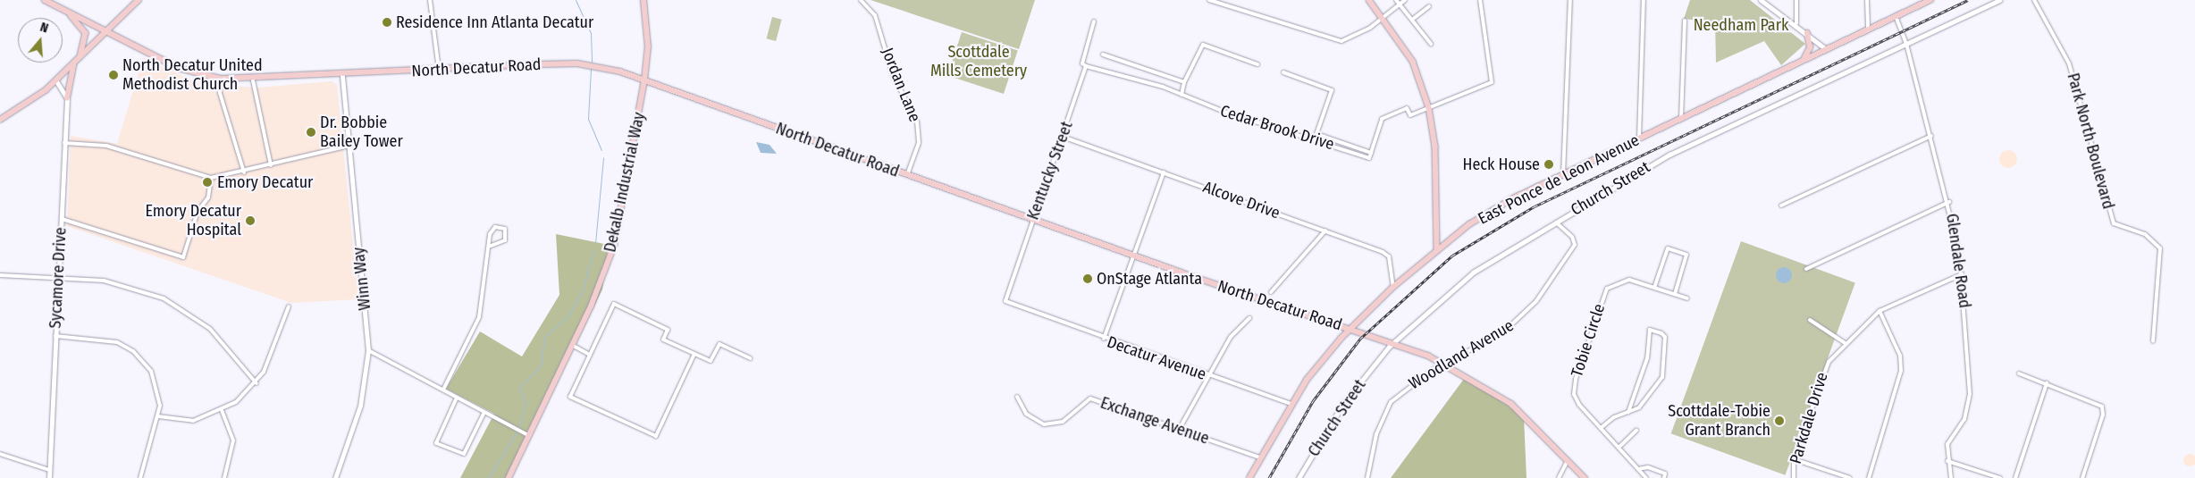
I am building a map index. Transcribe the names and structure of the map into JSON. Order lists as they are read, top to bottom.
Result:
{
  "streets": {
    "main road": ["North Decatur Road", "East Ponce de Leon Avenue", "Dekalb Industrial Way"],
    "street": [
      "Jordan Lane",
      "Cedar Brook Drive",
      "Park North Boulevard",
      "Kentucky Street",
      "Church Street",
      "Alcove Drive",
      "Glendale Road",
      "Sycamore Drive",
      "Winn Way",
      "Tobie Circle",
      "Woodland Avenue",
      "Decatur Avenue",
      "Parkdale Drive",
      "Exchange Avenue"
    ]
  },
  "crossings": [
    ["North Decatur Road", "Jordan Lane"],
    ["North Decatur Road", "Kentucky Street"],
    ["North Decatur Road", "East Ponce de Leon Avenue"],
    ["North Decatur Road", "Dekalb Industrial Way"],
    ["North Decatur Road", "Church Street"],
    ["North Decatur Road", "Winn Way"],
    ["North Decatur Road", "Woodland Avenue"],
    ["Cedar Brook Drive", "Kentucky Street"],
    ["Kentucky Street", "Alcove Drive"],
    ["Kentucky Street", "Decatur Avenue"],
    ["East Ponce de Leon Avenue", "Alcove Drive"],
    ["East Ponce de Leon Avenue", "Glendale Road"],
    ["East Ponce de Leon Avenue", "Decatur Avenue"],
    ["East Ponce de Leon Avenue", "Exchange Avenue"],
    ["Church Street", "Glendale Road"],
    ["Church Street", "Woodland Avenue"],
    ["Glendale Road", "Parkdale Drive"]
  ],
  "parks": ["Needham Park", "Scottdale Mills Cemetery"],
  "places": [
    "Residence Inn Atlanta Decatur",
    "North Decatur United Methodist Church",
    "Dr. Bobbie Bailey Tower",
    "Heck House",
    "Emory Decatur",
    "Emory Decatur Hospital",
    "OnStage Atlanta",
    "Scottdale-Tobie Grant Branch"
  ],
  "north": "top"
}
